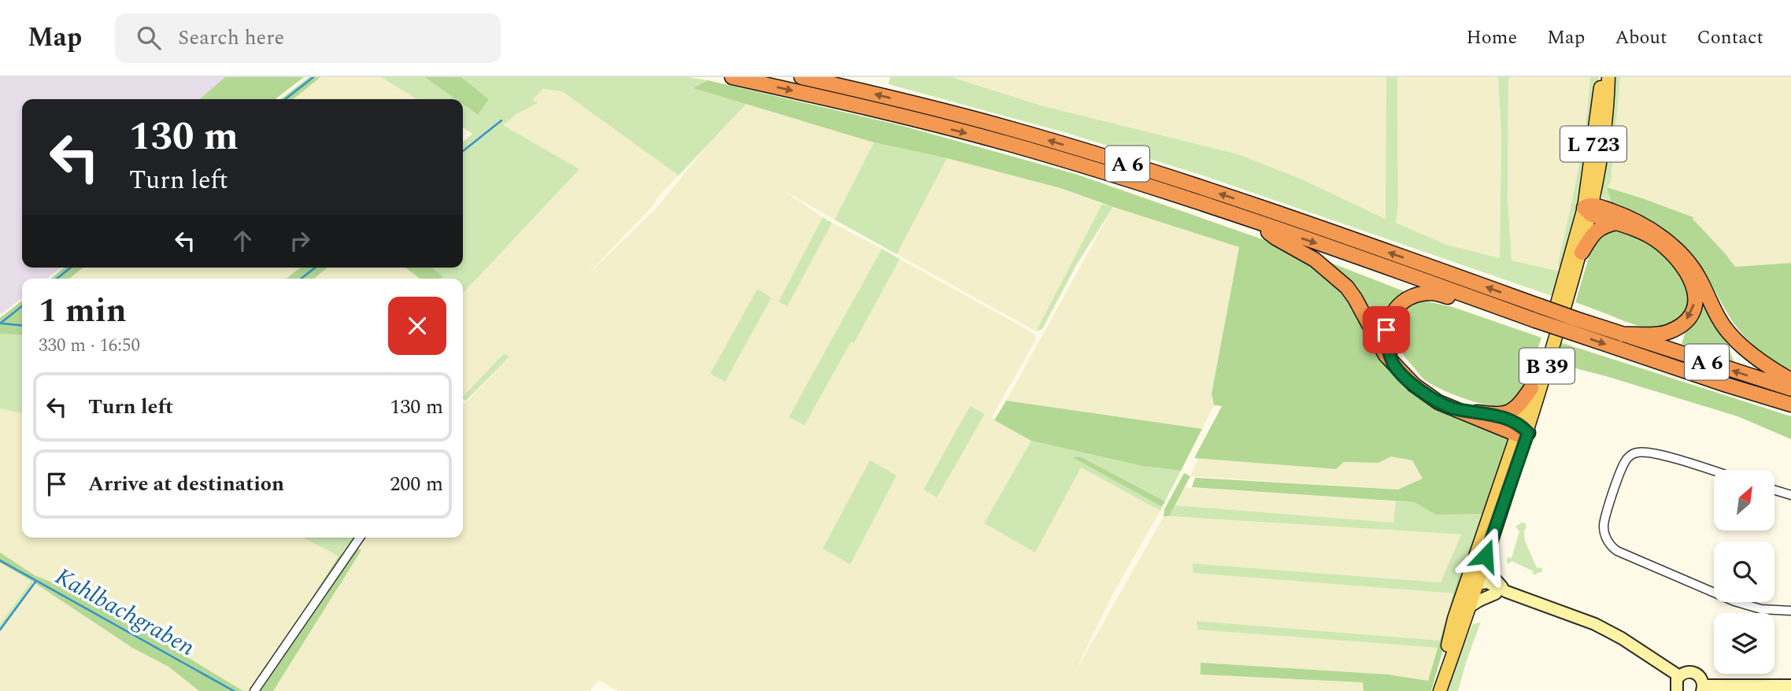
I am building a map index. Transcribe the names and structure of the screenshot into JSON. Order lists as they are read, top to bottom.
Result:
{
  "streets": {
    "highway": ["A 6"],
    "main road": ["L 723", "B 39"]
  },
  "crossings": [
    ["L 723", "B 39"]
  ],
  "water": ["Kahlbachgraben"],
  "north": "top right",
  "page": {
    "header": "Map",
    "search": "Search here",
    "nav": [
      "Home",
      "Map",
      "About",
      "Contact"
    ],
    "turn": ["130 m", "Turn left"],
    "heading": ["1 min", "330 m · 16:50"],
    "list": [
      {
        "name": "Turn left",
        "value": "130 m"
      },
      {
        "name": "Arrive at destination",
        "value": "200 m"
      }
    ]
  }
}
